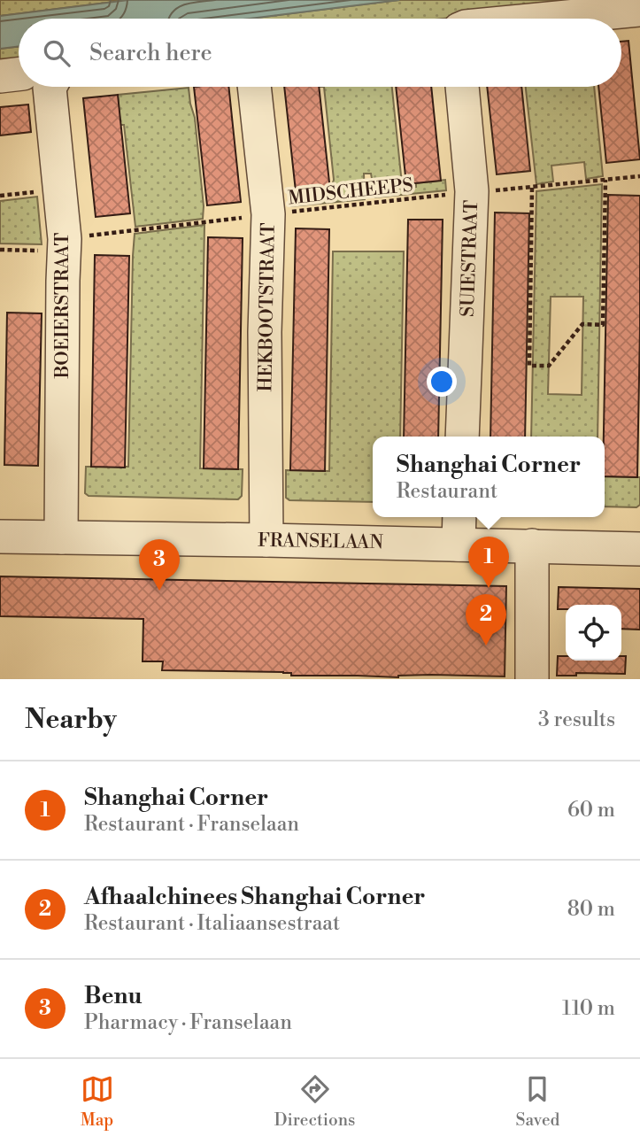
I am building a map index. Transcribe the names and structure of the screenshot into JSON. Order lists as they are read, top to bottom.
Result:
{
  "streets": {
    "street": [
      "SUIESTRAAT",
      "BOEIERSTRAAT",
      "HEKBOOTSTRAAT",
      "FRANSELAAN"
    ],
    "path": ["MIDSCHEEPS"]
  },
  "crossings": [
    ["MIDSCHEEPS", "SUIESTRAAT"],
    ["MIDSCHEEPS", "BOEIERSTRAAT"],
    ["MIDSCHEEPS", "HEKBOOTSTRAAT"],
    ["BOEIERSTRAAT", "FRANSELAAN"],
    ["HEKBOOTSTRAAT", "FRANSELAAN"]
  ],
  "page": {
    "search": "Search here",
    "popup": ["Shanghai Corner", "Restaurant"],
    "pins": ["1", "3", "2"],
    "heading": ["Nearby", "3 results"],
    "list": [
      {
        "mark": "1",
        "name": "Shanghai Corner",
        "note": "Restaurant · Franselaan",
        "value": "60 m"
      },
      {
        "mark": "2",
        "name": "Afhaalchinees Shanghai Corner",
        "note": "Restaurant · Italiaansestraat",
        "value": "80 m"
      },
      {
        "mark": "3",
        "name": "Benu",
        "note": "Pharmacy · Franselaan",
        "value": "110 m"
      }
    ],
    "nav": ["Map", "Directions", "Saved"]
  }
}
